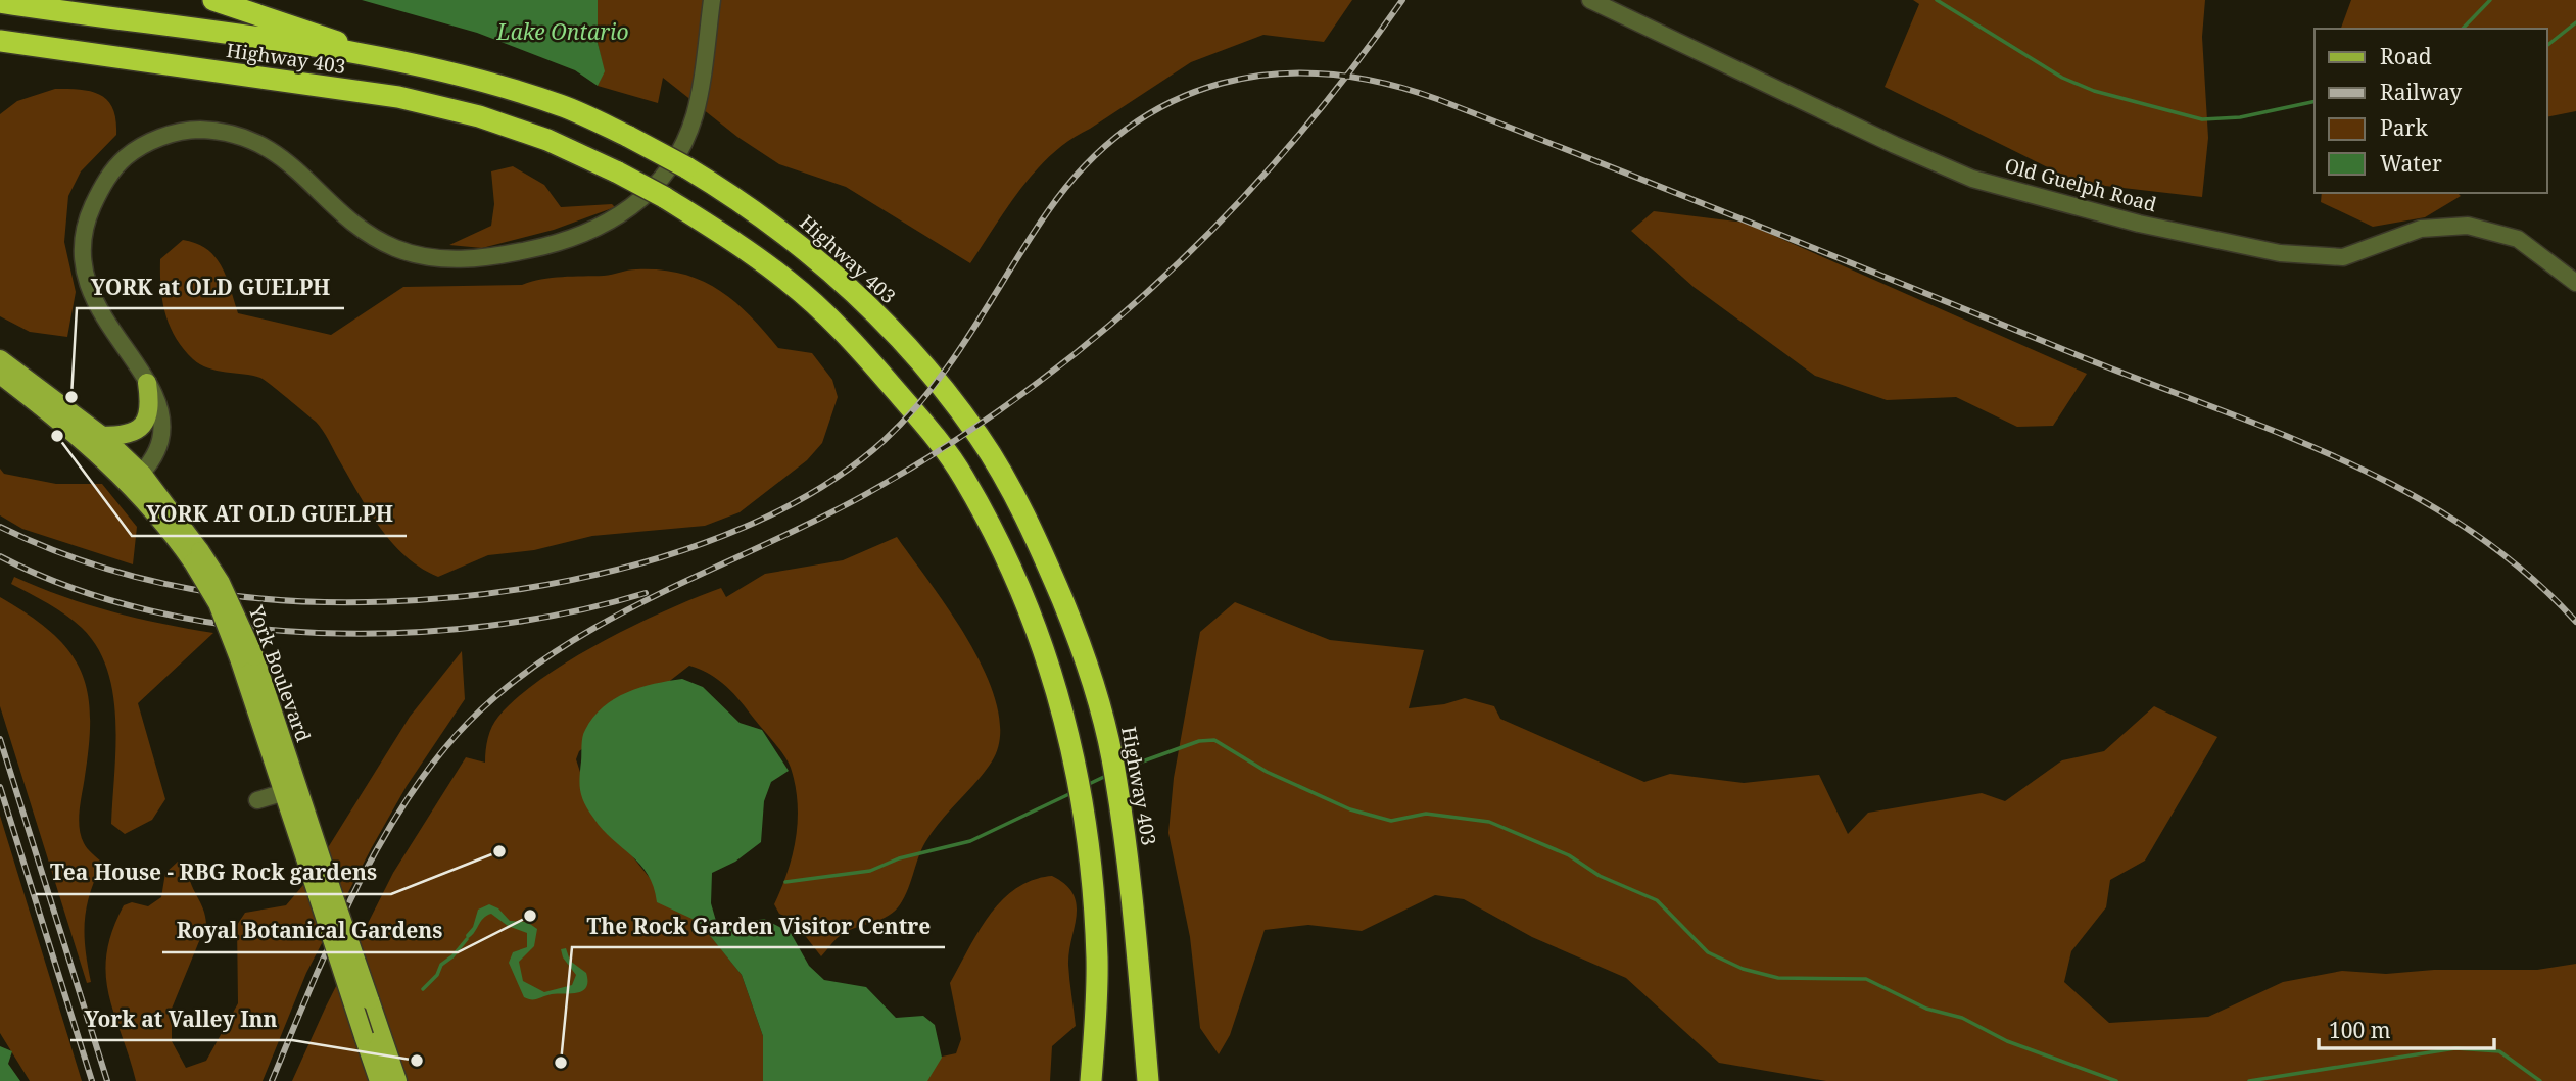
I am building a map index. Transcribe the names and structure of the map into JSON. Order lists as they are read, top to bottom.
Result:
{
  "streets": {
    "highway": ["Highway 403"],
    "main road": ["York Boulevard"],
    "street": ["Old Guelph Road"]
  },
  "water": ["Lake Ontario"],
  "places": [
    "YORK at OLD GUELPH",
    "YORK AT OLD GUELPH",
    "Tea House - RBG Rock gardens",
    "Royal Botanical Gardens",
    "York at Valley Inn",
    "The Rock Garden Visitor Centre"
  ],
  "legend": [
    "Road",
    "Railway",
    "Park",
    "Water"
  ],
  "scale_bar": "100 m"
}
